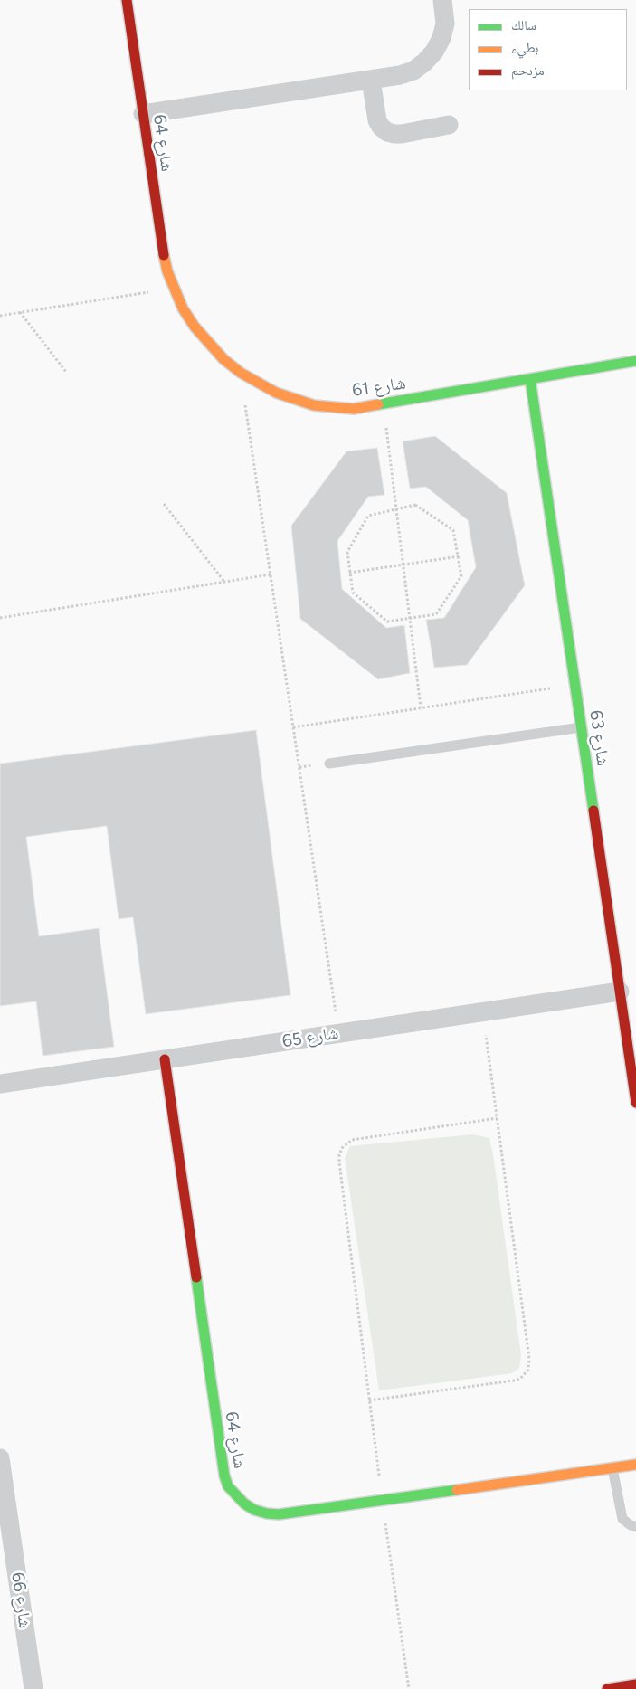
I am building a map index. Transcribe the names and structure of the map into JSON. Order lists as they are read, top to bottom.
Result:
{
  "streets": {
    "street": [
      "شارع 64",
      "شارع 61",
      "شارع 63",
      "شارع 65",
      "شارع 66"
    ]
  },
  "crossings": [
    ["شارع 64", "شارع 61"],
    ["شارع 64", "شارع 65"],
    ["شارع 61", "شارع 63"],
    ["شارع 63", "شارع 65"]
  ],
  "legend": ["سالك", "بطيء", "مزدحم"]
}
